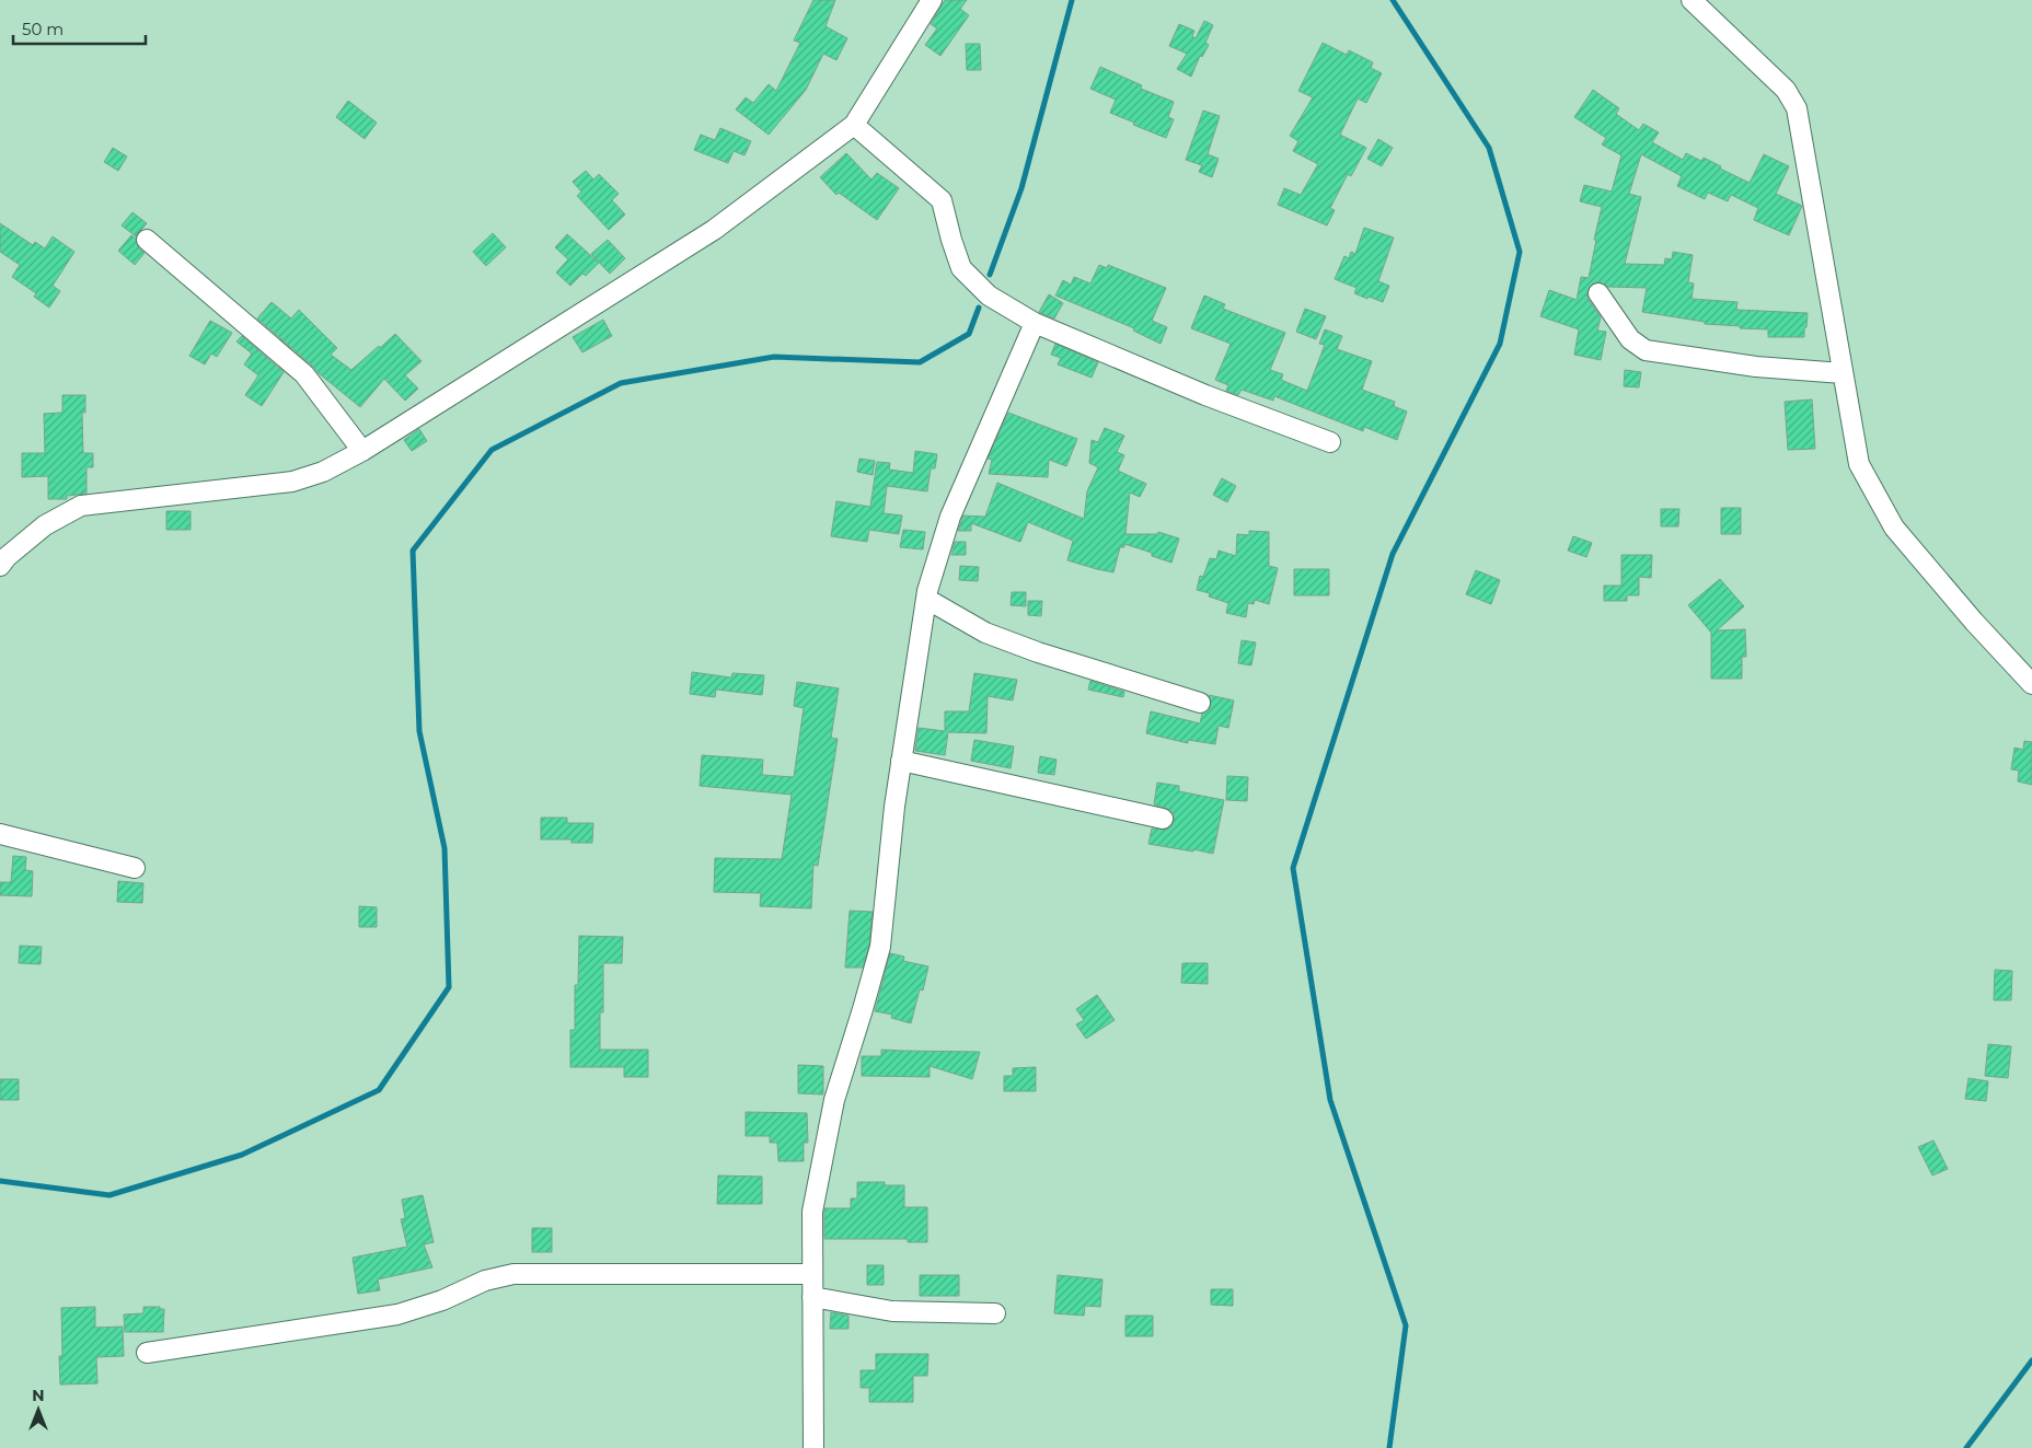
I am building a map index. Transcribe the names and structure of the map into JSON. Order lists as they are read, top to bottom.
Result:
{
  "scale_bar": "50 m",
  "north": "top"
}
